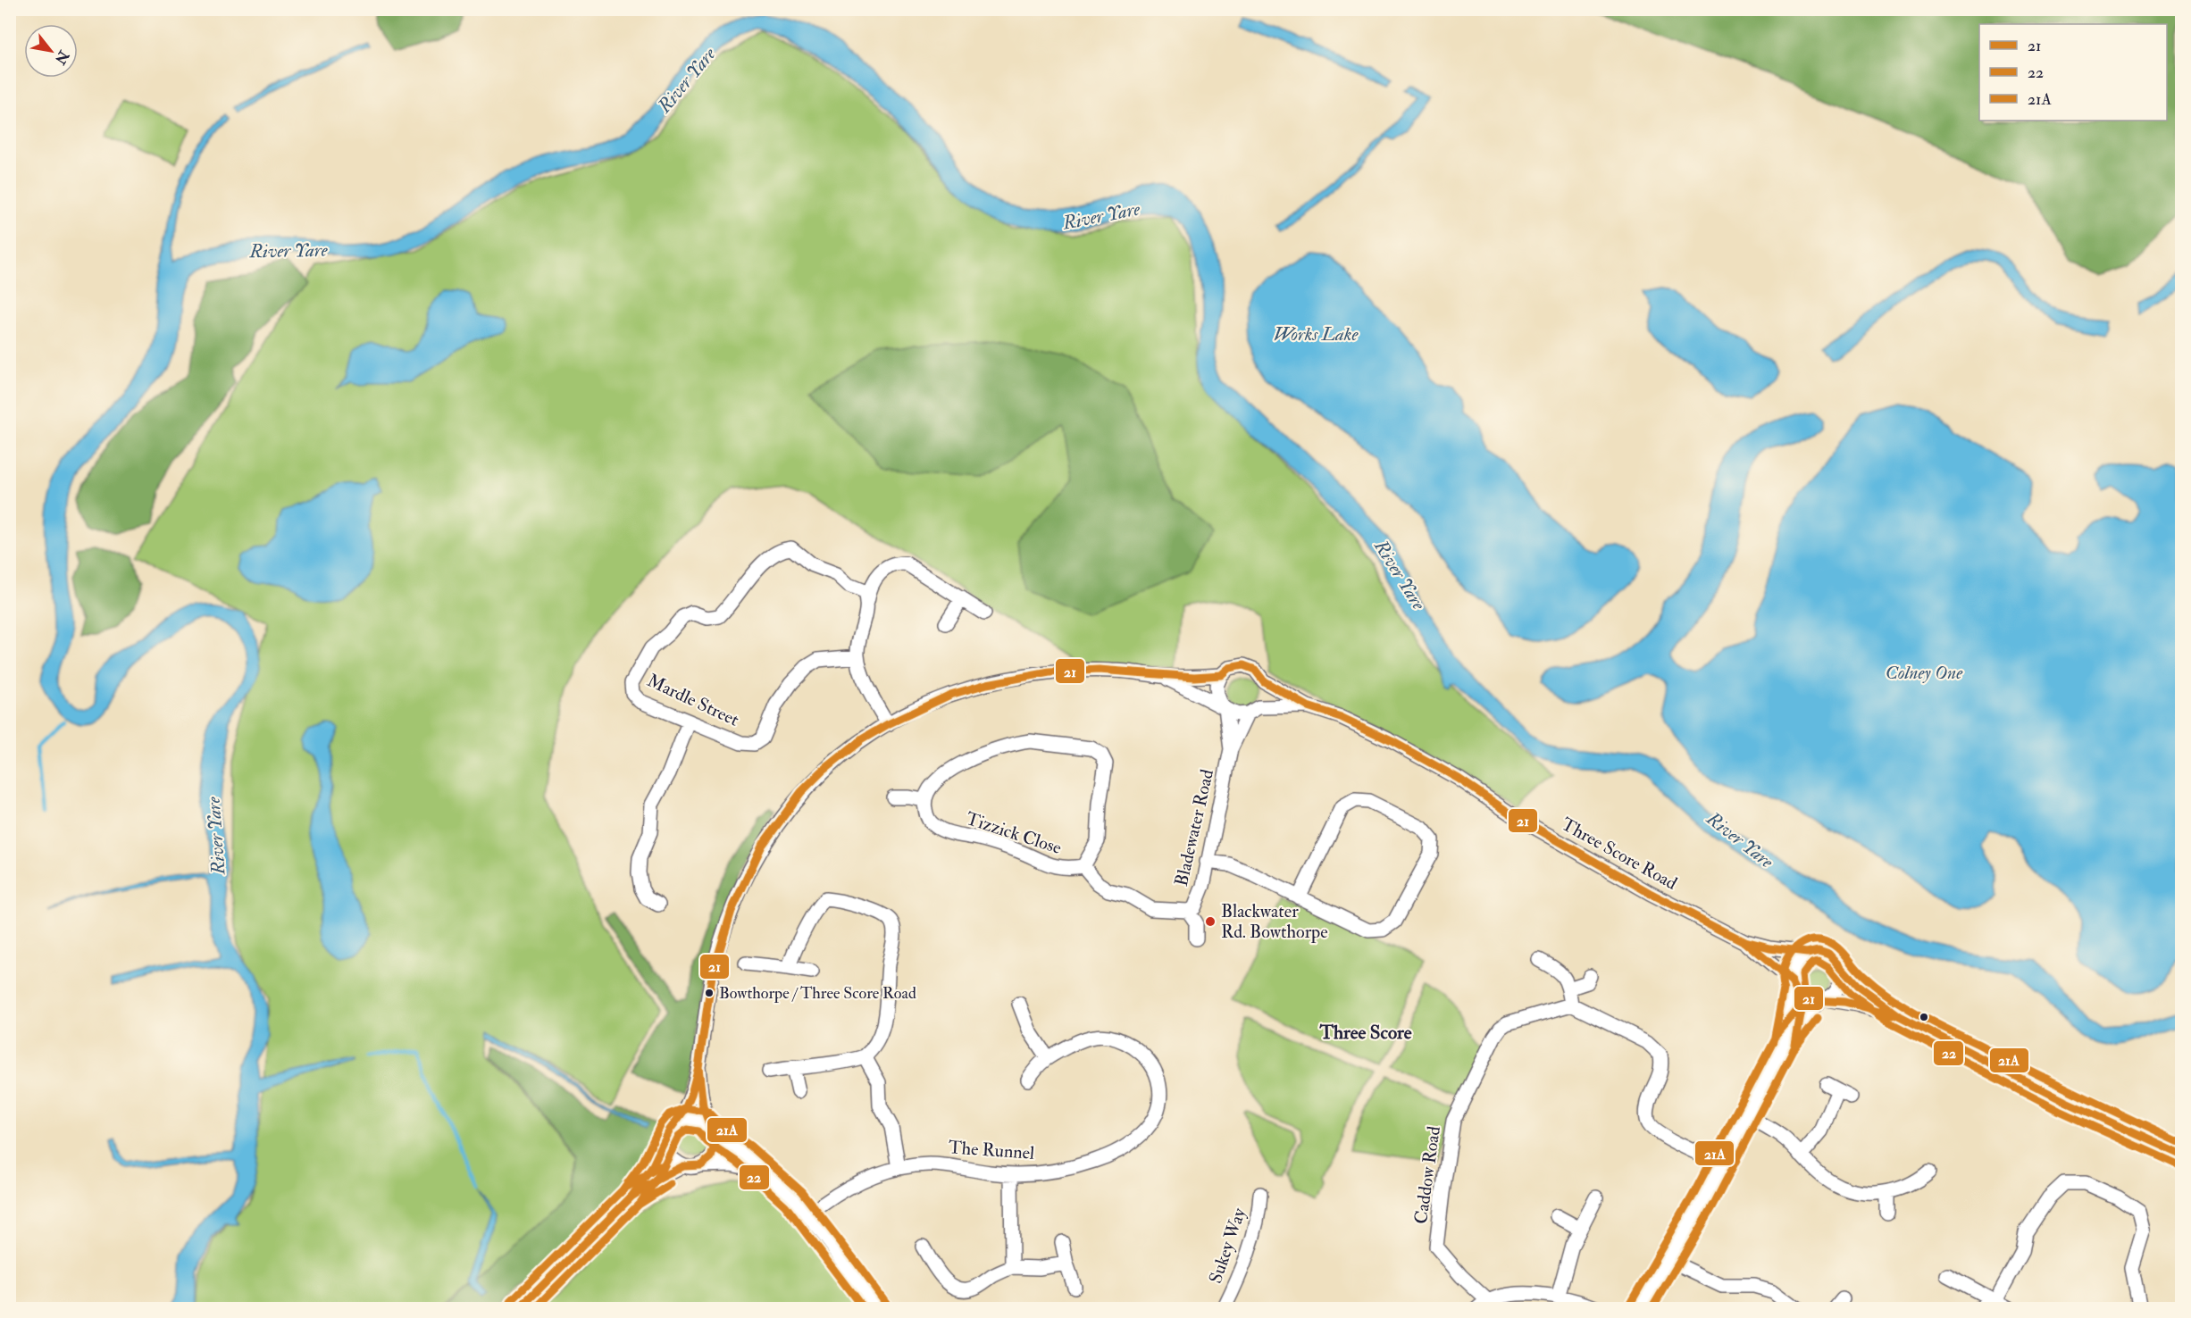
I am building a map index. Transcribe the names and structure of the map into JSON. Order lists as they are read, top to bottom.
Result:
{
  "streets": {
    "street": [
      "Mardle Street",
      "Bladewater Road",
      "Tizzick Close",
      "Three Score Road",
      "The Runnel",
      "Caddow Road",
      "Sukey Way"
    ]
  },
  "crossings": [
    ["Bladewater Road", "Tizzick Close"],
    ["Bladewater Road", "Three Score Road"]
  ],
  "districts": ["Three Score"],
  "water": ["River Yare", "Works Lake", "Colney One"],
  "places": ["Blackwater Rd. Bowthorpe", "Bowthorpe / Three Score Road"],
  "lines": ["transit line 21", "transit line 21A", "transit line 22"],
  "legend": ["21", "22", "21A"],
  "north": "bottom right"
}
